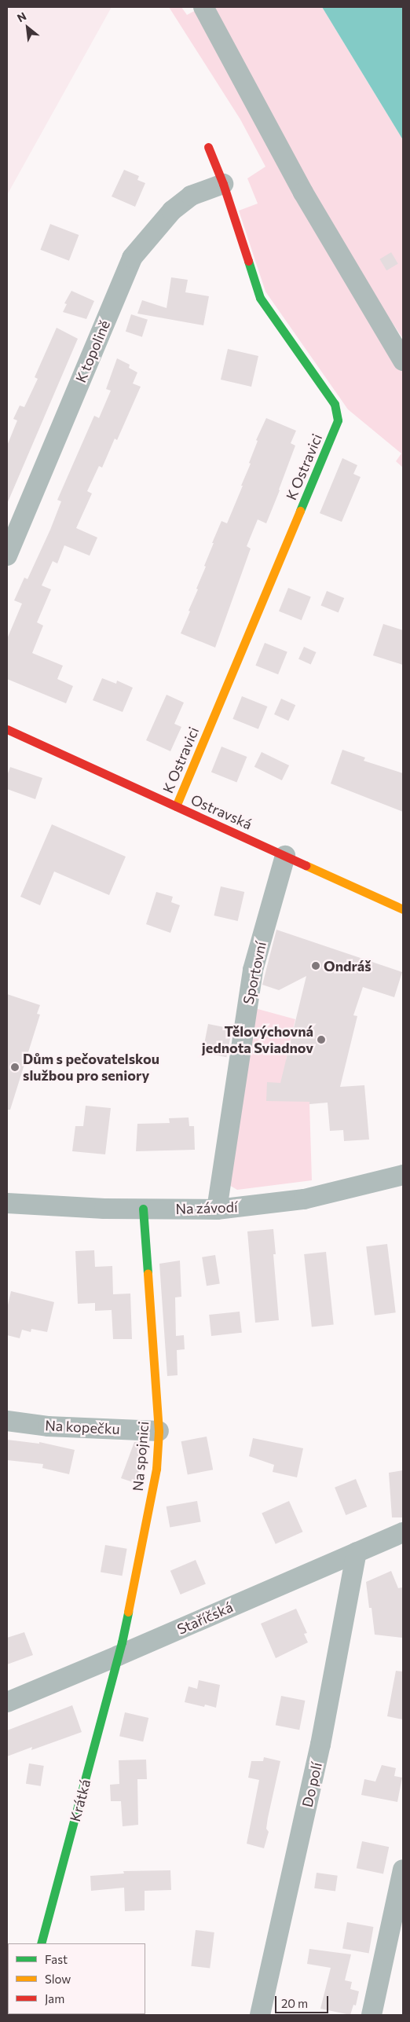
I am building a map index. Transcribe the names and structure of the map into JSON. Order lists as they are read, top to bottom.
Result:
{
  "streets": {
    "street": [
      "K topolině",
      "K Ostravici",
      "Ostravská",
      "Sportovní",
      "Na závodí",
      "Na kopečku",
      "Na spojnici",
      "Staříčská",
      "Do polí",
      "Krátká"
    ]
  },
  "crossings": [
    ["K topolině", "K Ostravici"],
    ["K Ostravici", "Ostravská"],
    ["Ostravská", "Sportovní"],
    ["Sportovní", "Na závodí"],
    ["Na závodí", "Na spojnici"],
    ["Na kopečku", "Na spojnici"],
    ["Na spojnici", "Staříčská"],
    ["Na spojnici", "Krátká"],
    ["Staříčská", "Do polí"],
    ["Staříčská", "Krátká"]
  ],
  "places": ["Ondráš", "Tělovýchovná jednota Sviadnov", "Dům s pečovatelskou službou pro seniory"],
  "legend": ["Fast", "Slow", "Jam"],
  "scale_bar": "20 m",
  "north": "top left"
}
